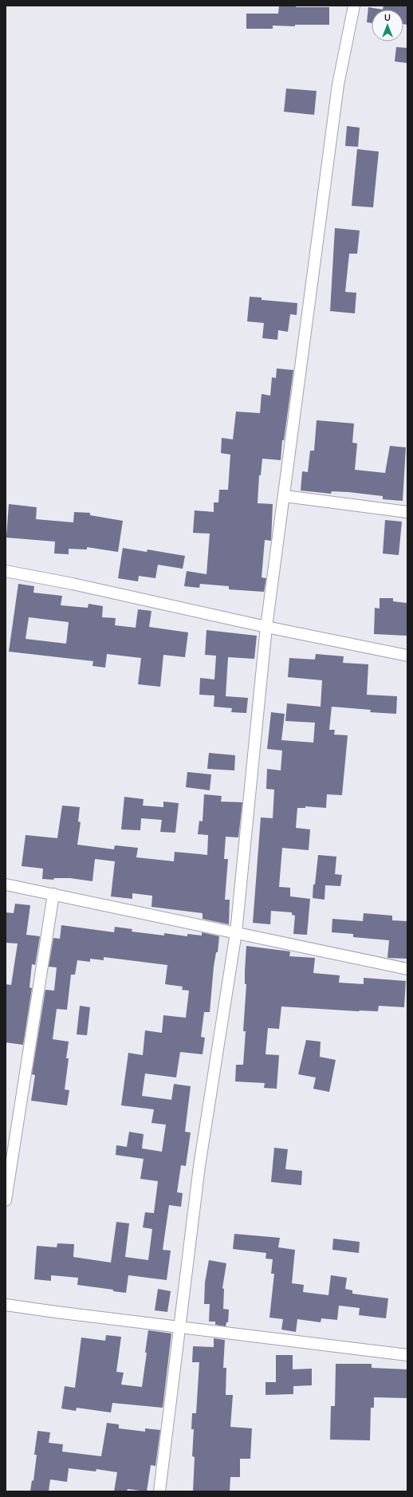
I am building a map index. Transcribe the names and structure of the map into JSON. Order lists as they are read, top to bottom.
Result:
{
  "north": "top"
}
